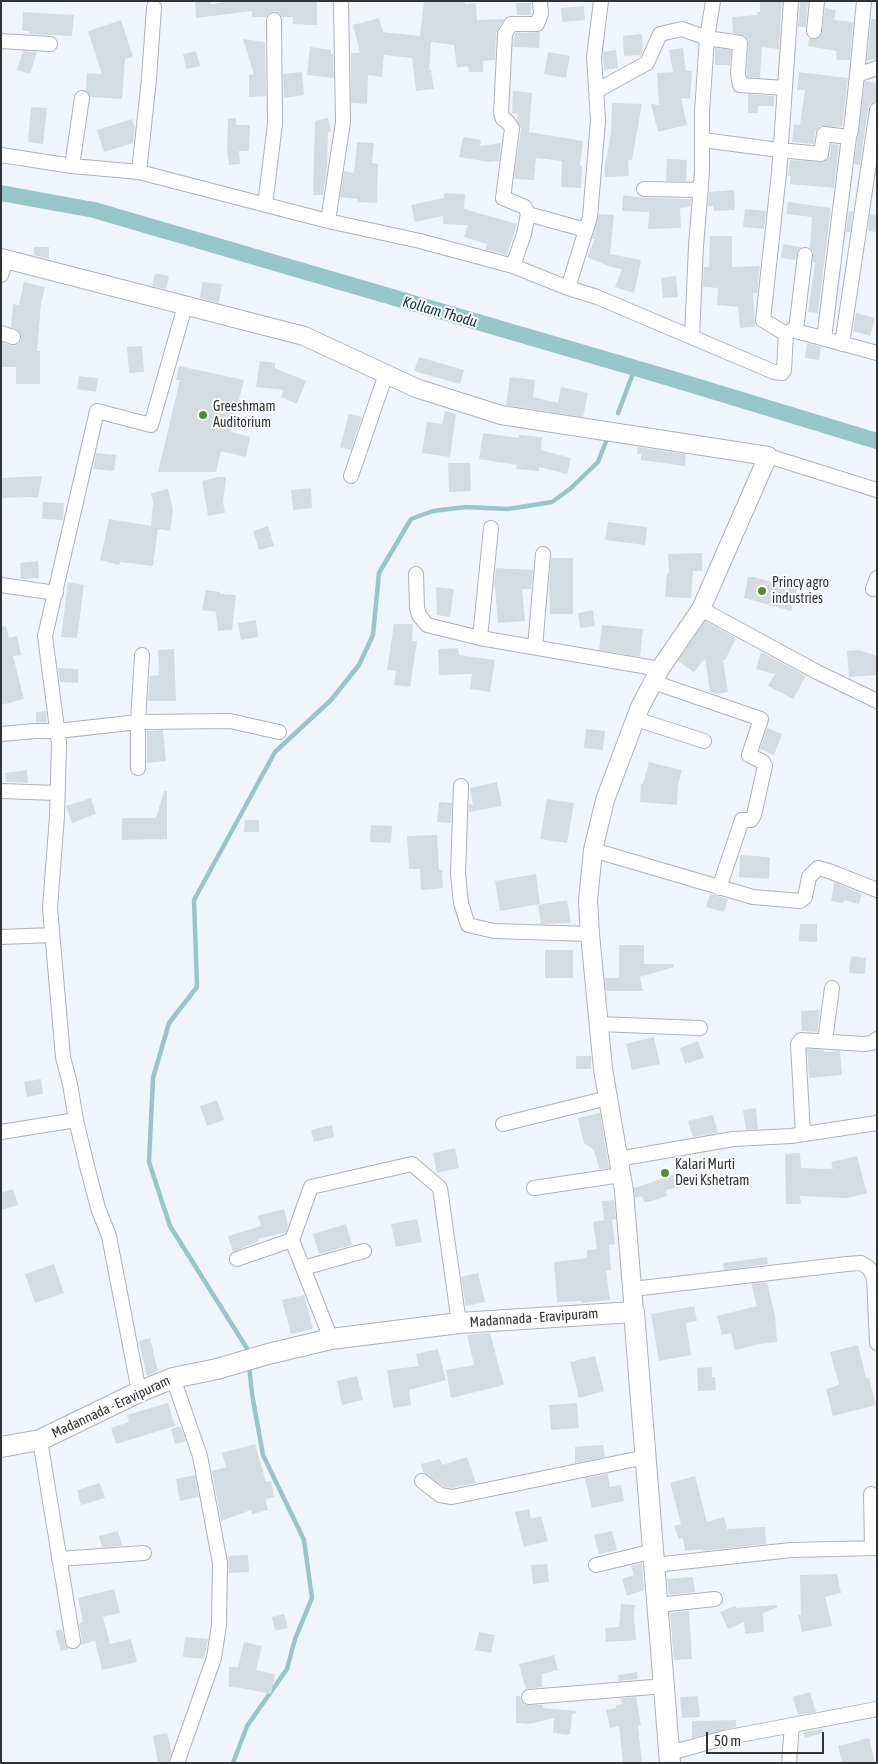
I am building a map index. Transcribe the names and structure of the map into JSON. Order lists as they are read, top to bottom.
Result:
{
  "streets": {
    "main road": ["Madannada - Eravipuram"]
  },
  "water": ["Kollam Thodu"],
  "places": ["Greeshmam Auditorium", "Princy agro industries", "Kalari Murti Devi Kshetram"],
  "scale_bar": "50 m"
}
